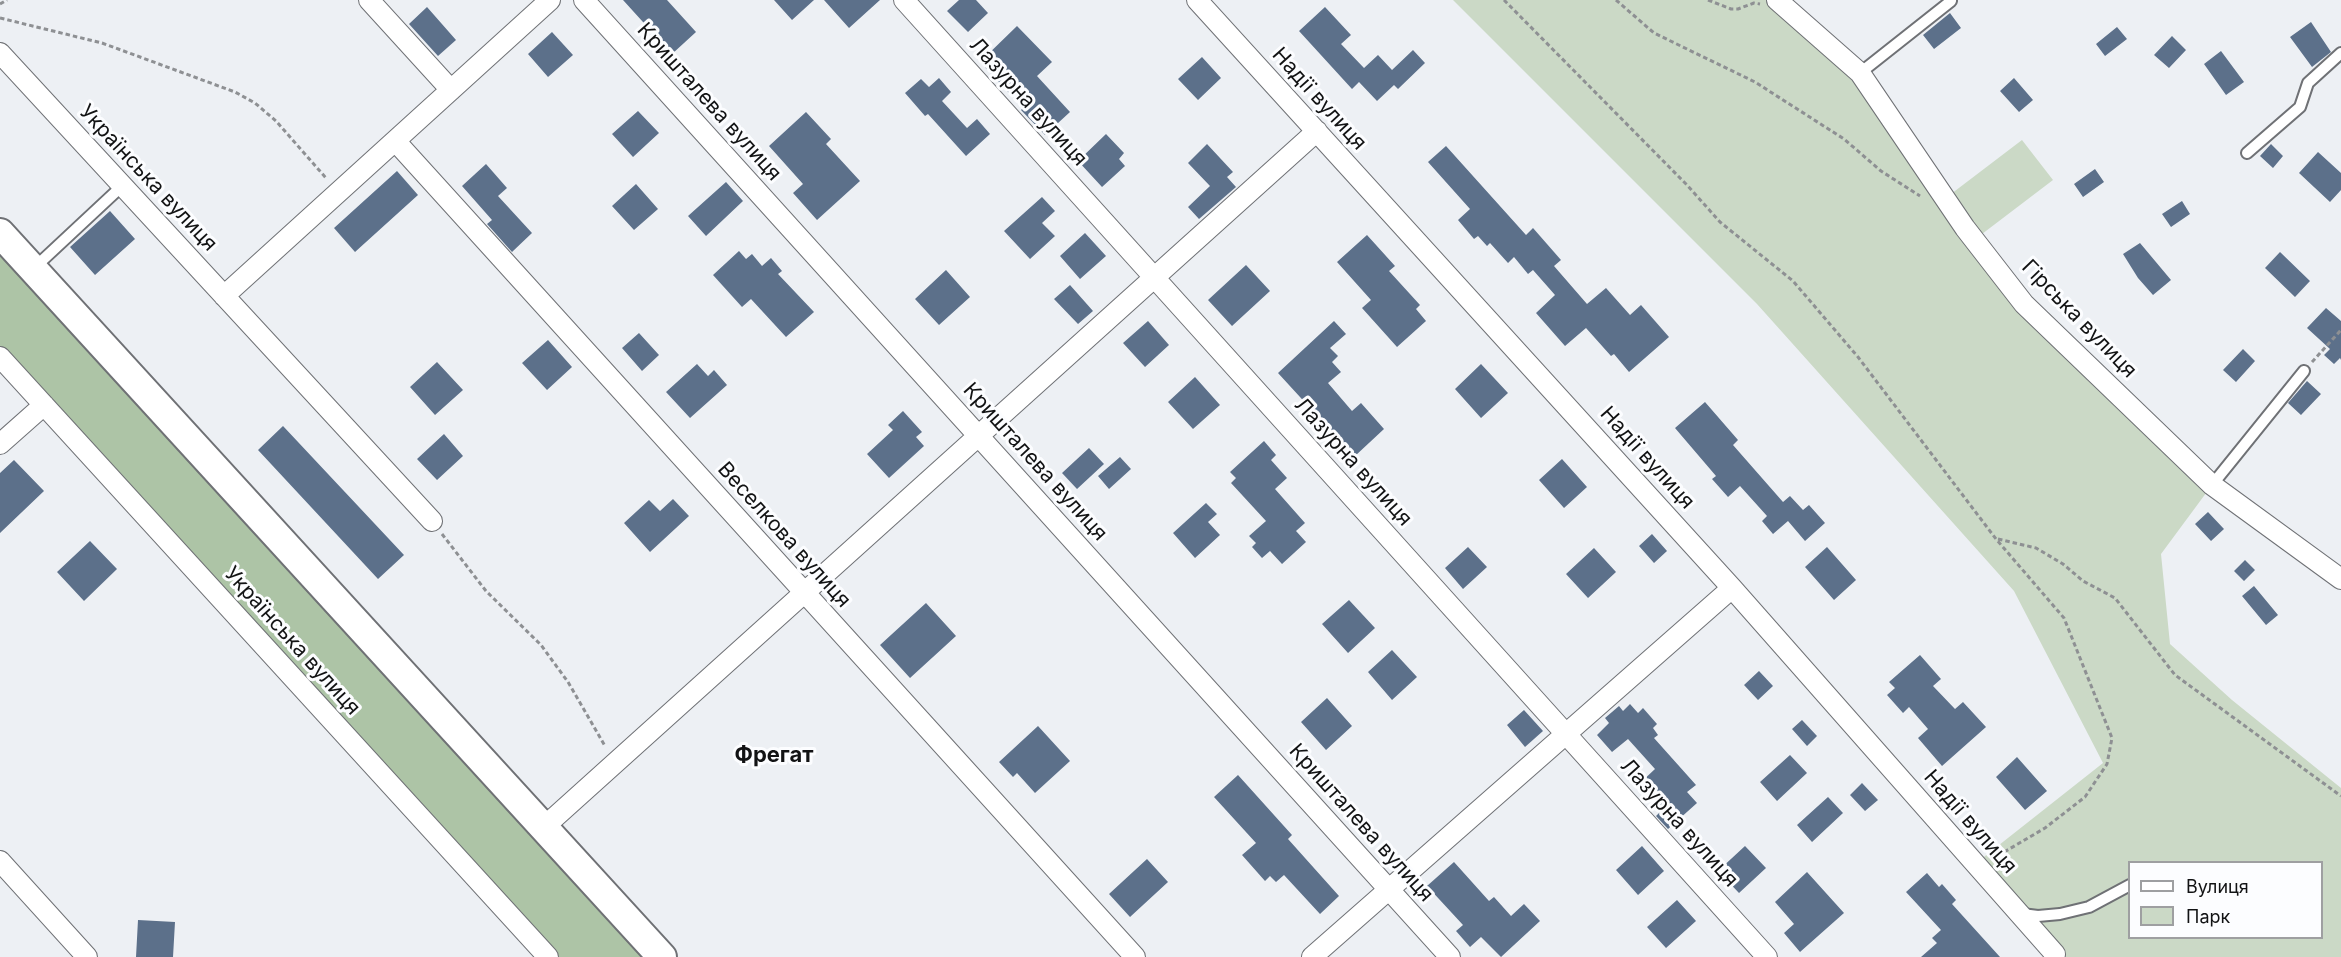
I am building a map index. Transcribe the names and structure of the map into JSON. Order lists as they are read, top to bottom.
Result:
{
  "streets": {
    "street": [
      "Надії вулиця",
      "Кришталева вулиця",
      "Лазурна вулиця",
      "Українська вулиця",
      "Гірська вулиця",
      "Веселкова вулиця"
    ]
  },
  "districts": ["Фрегат"],
  "legend": ["Вулиця", "Парк"]
}
